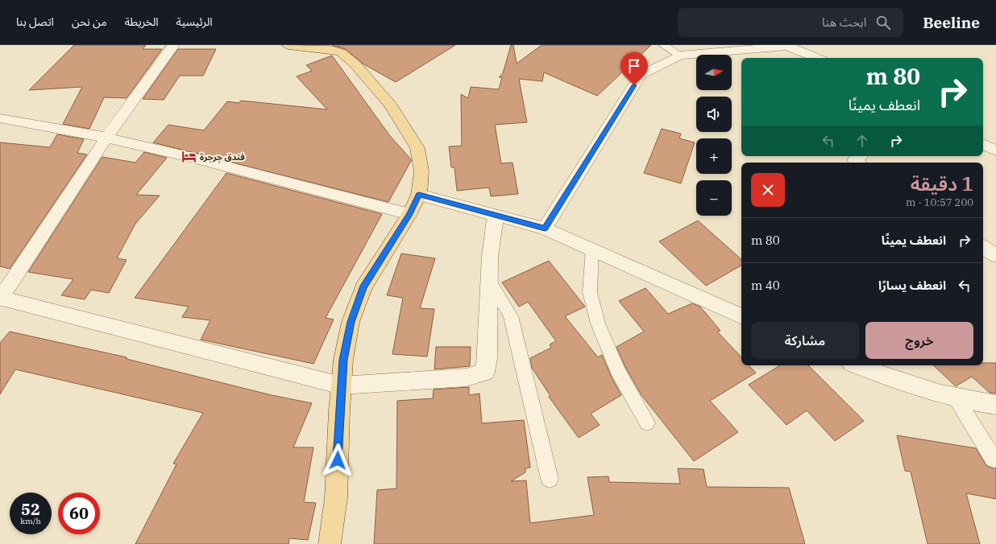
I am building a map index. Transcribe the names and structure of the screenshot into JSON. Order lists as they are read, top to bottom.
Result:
{
  "places": {
    "hotel": ["فندق جرجرة"]
  },
  "north": "right",
  "page": {
    "header": "Beeline",
    "search": "ابحث هنا",
    "nav": [
      "الرئيسية",
      "الخريطة",
      "من نحن",
      "اتصل بنا"
    ],
    "map_buttons": ["+", "−"],
    "turn": ["80 m", "انعطف يمينًا"],
    "heading": ["1 دقيقة", "200 m · 10:57"],
    "list": [
      {
        "name": "انعطف يمينًا",
        "value": "80 m"
      },
      {
        "name": "انعطف يسارًا",
        "value": "40 m"
      }
    ],
    "buttons": ["خروج", "مشاركة"],
    "speed": "52 km/h",
    "limit": "60"
  }
}
